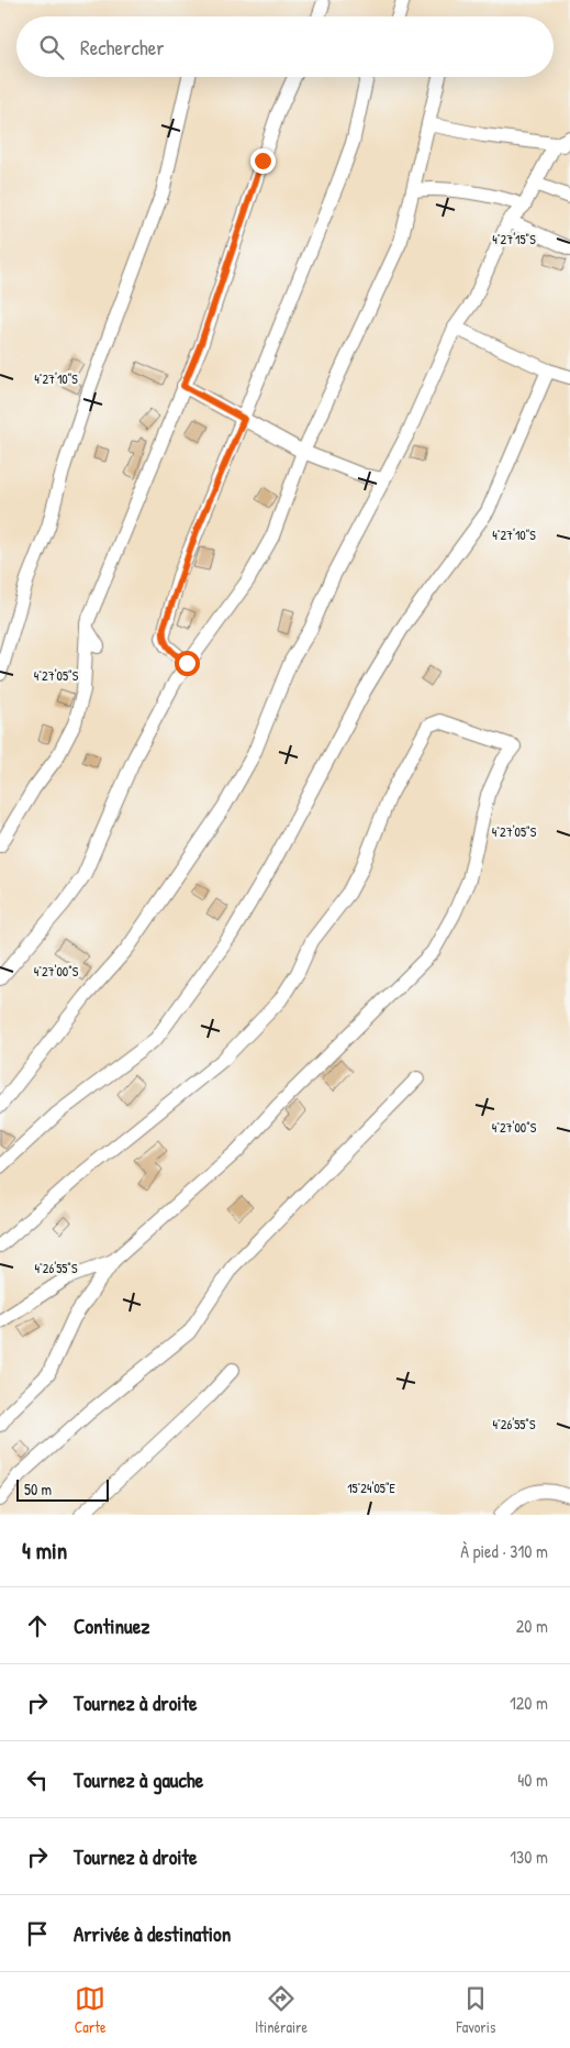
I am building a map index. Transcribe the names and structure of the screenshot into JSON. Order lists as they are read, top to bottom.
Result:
{
  "scale_bar": "50 m",
  "page": {
    "search": "Rechercher",
    "scale": "50 m",
    "heading": ["4 min", "À pied · 310 m"],
    "list": [
      ["Continuez", "20 m"],
      ["Tournez à droite", "120 m"],
      ["Tournez à gauche", "40 m"],
      ["Tournez à droite", "130 m"],
      "Arrivée à destination"
    ],
    "nav": ["Carte", "Itinéraire", "Favoris"]
  },
  "coordinates": [
    "4°27'15\"S",
    "4°27'10\"S",
    "4°27'05\"S",
    "4°27'00\"S",
    "4°26'55\"S",
    "15°24'05\"E"
  ]
}
